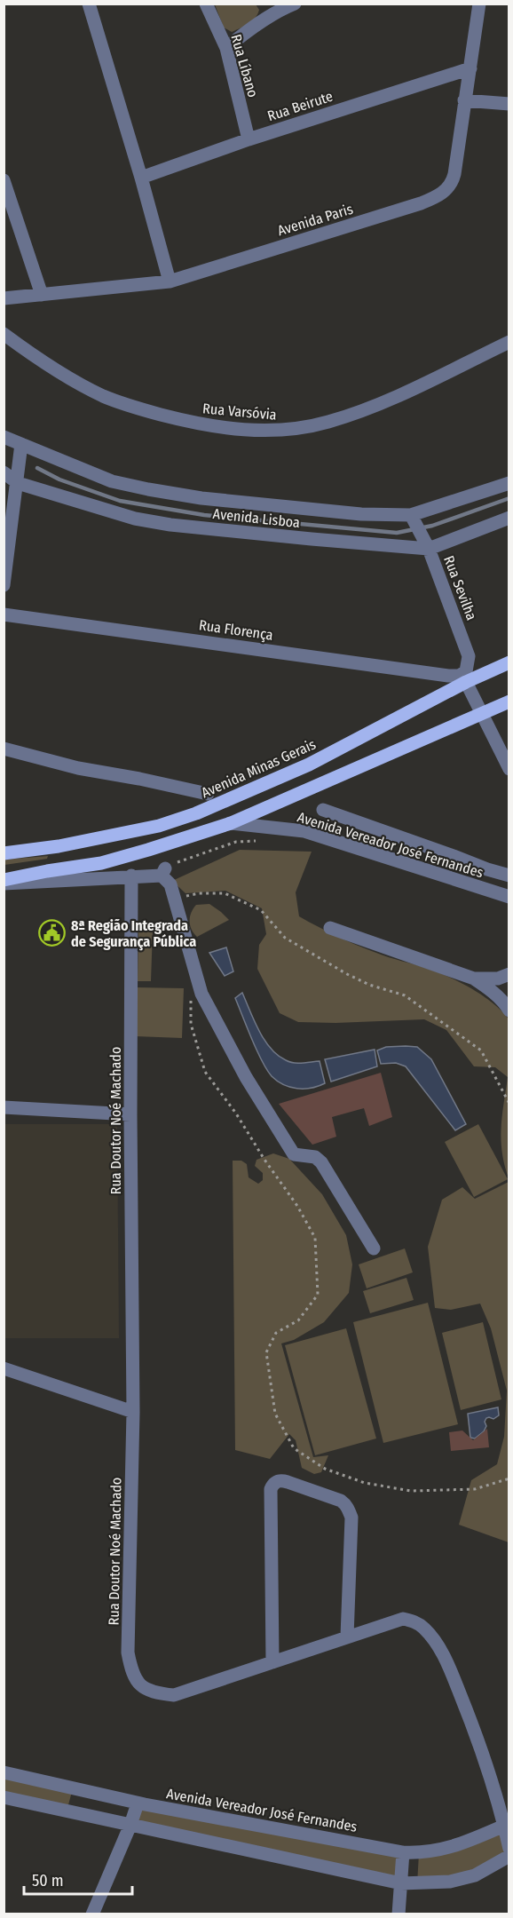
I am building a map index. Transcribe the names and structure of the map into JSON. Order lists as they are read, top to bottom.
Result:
{
  "streets": {
    "main road": ["Avenida Minas Gerais"],
    "street": [
      "Rua Líbano",
      "Rua Beirute",
      "Avenida Paris",
      "Rua Varsóvia",
      "Avenida Lisboa",
      "Rua Sevilha",
      "Rua Florença",
      "Avenida Vereador José Fernandes",
      "Rua Doutor Noé Machado"
    ]
  },
  "crossings": [
    ["Rua Líbano", "Rua Beirute"],
    ["Rua Beirute", "Avenida Paris"],
    ["Avenida Lisboa", "Rua Sevilha"],
    ["Rua Sevilha", "Rua Florença"],
    ["Rua Sevilha", "Avenida Minas Gerais"],
    ["Rua Florença", "Avenida Minas Gerais"],
    ["Avenida Vereador José Fernandes", "Rua Doutor Noé Machado"]
  ],
  "places": {
    "public building": ["8ª Região Integrada de Segurança Pública"]
  },
  "scale_bar": "50 m"
}
